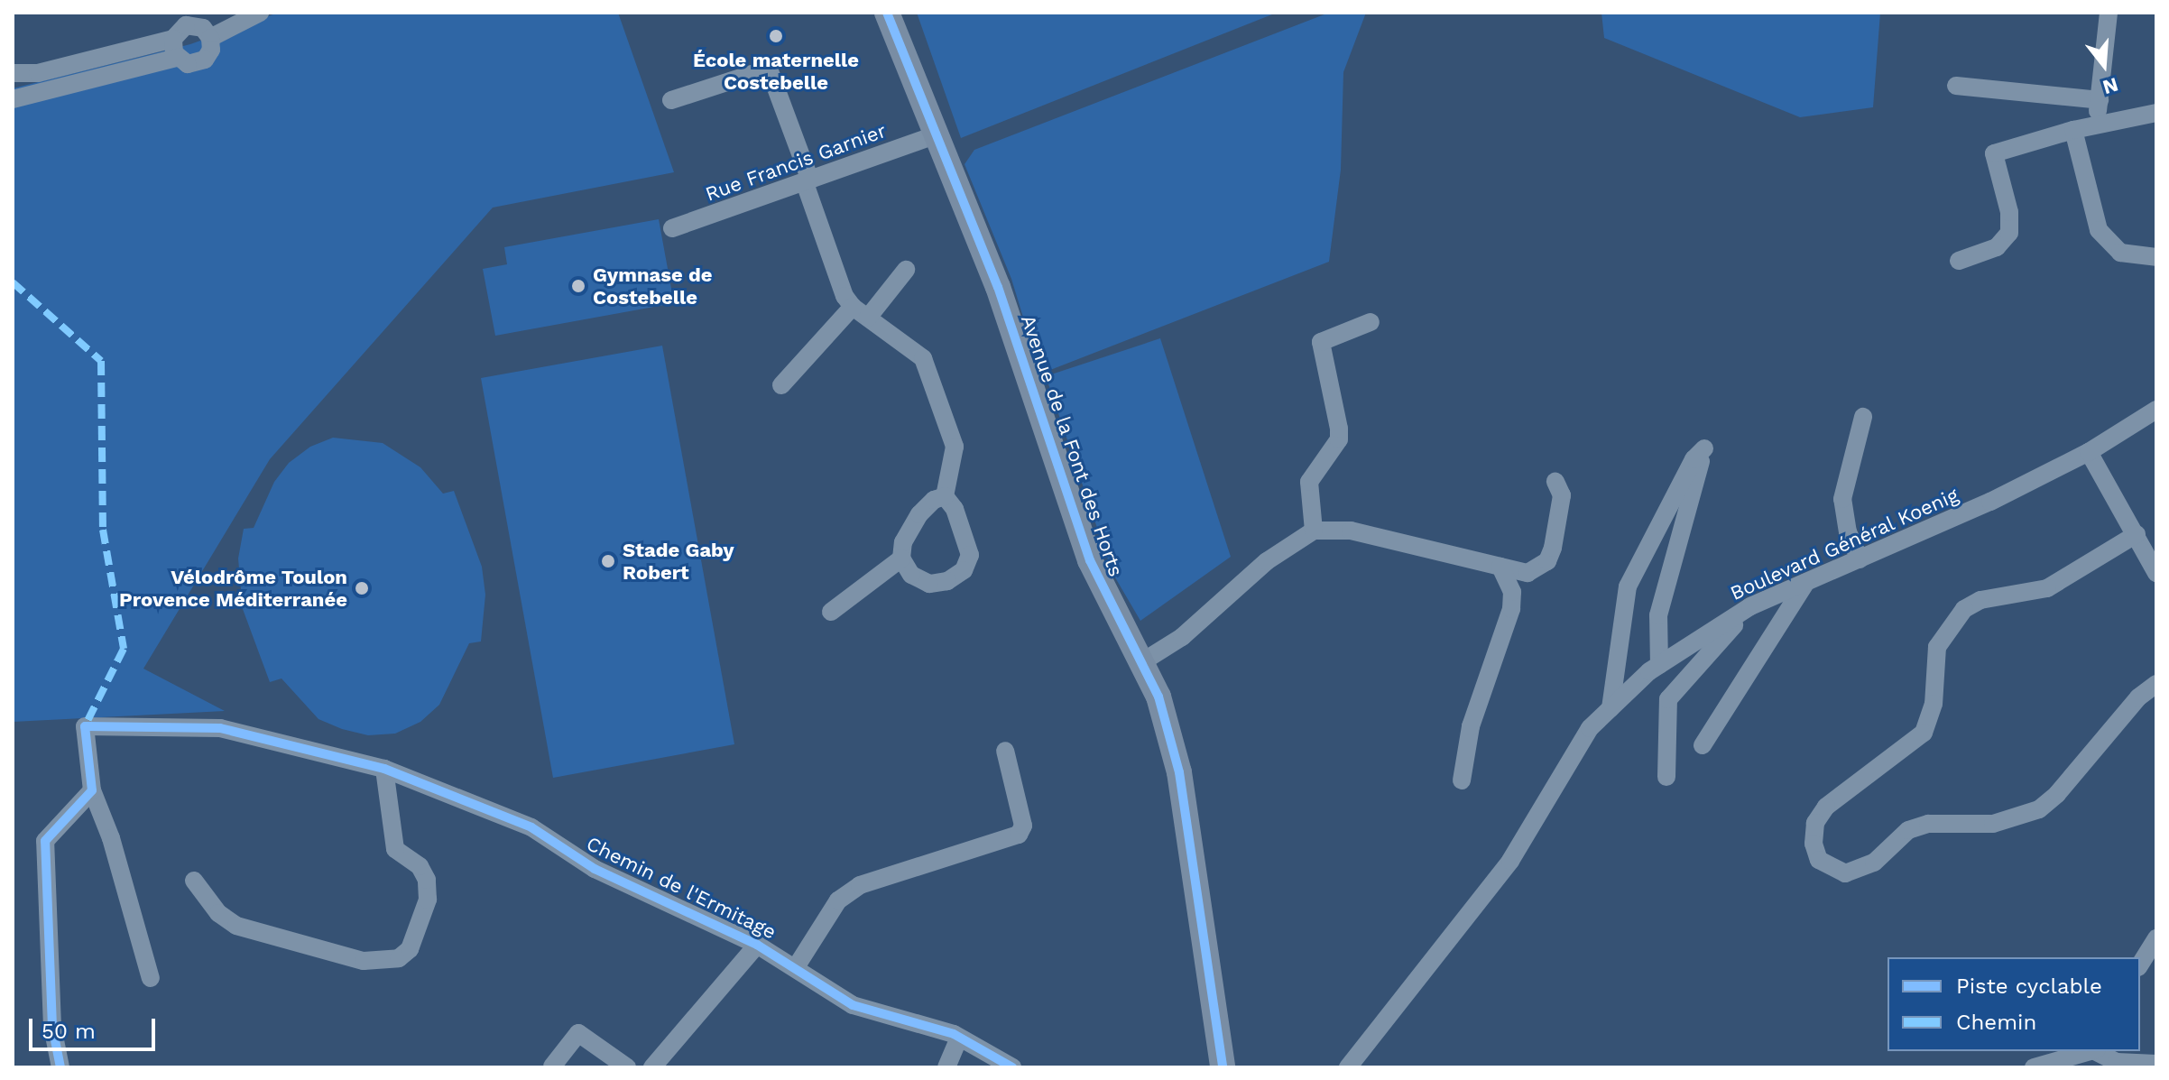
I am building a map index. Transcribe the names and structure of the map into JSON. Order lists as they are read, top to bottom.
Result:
{
  "streets": {
    "main road": ["Avenue de la Font des Horts"],
    "street": ["Rue Francis Garnier", "Boulevard Général Koenig", "Chemin de l'Ermitage"]
  },
  "crossings": [
    ["Rue Francis Garnier", "Avenue de la Font des Horts"]
  ],
  "places": [
    "École maternelle Costebelle",
    "Gymnase de Costebelle",
    "Stade Gaby Robert",
    "Vélodrôme Toulon Provence Méditerranée"
  ],
  "legend": ["Piste cyclable", "Chemin"],
  "scale_bar": "50 m",
  "north": "bottom"
}
